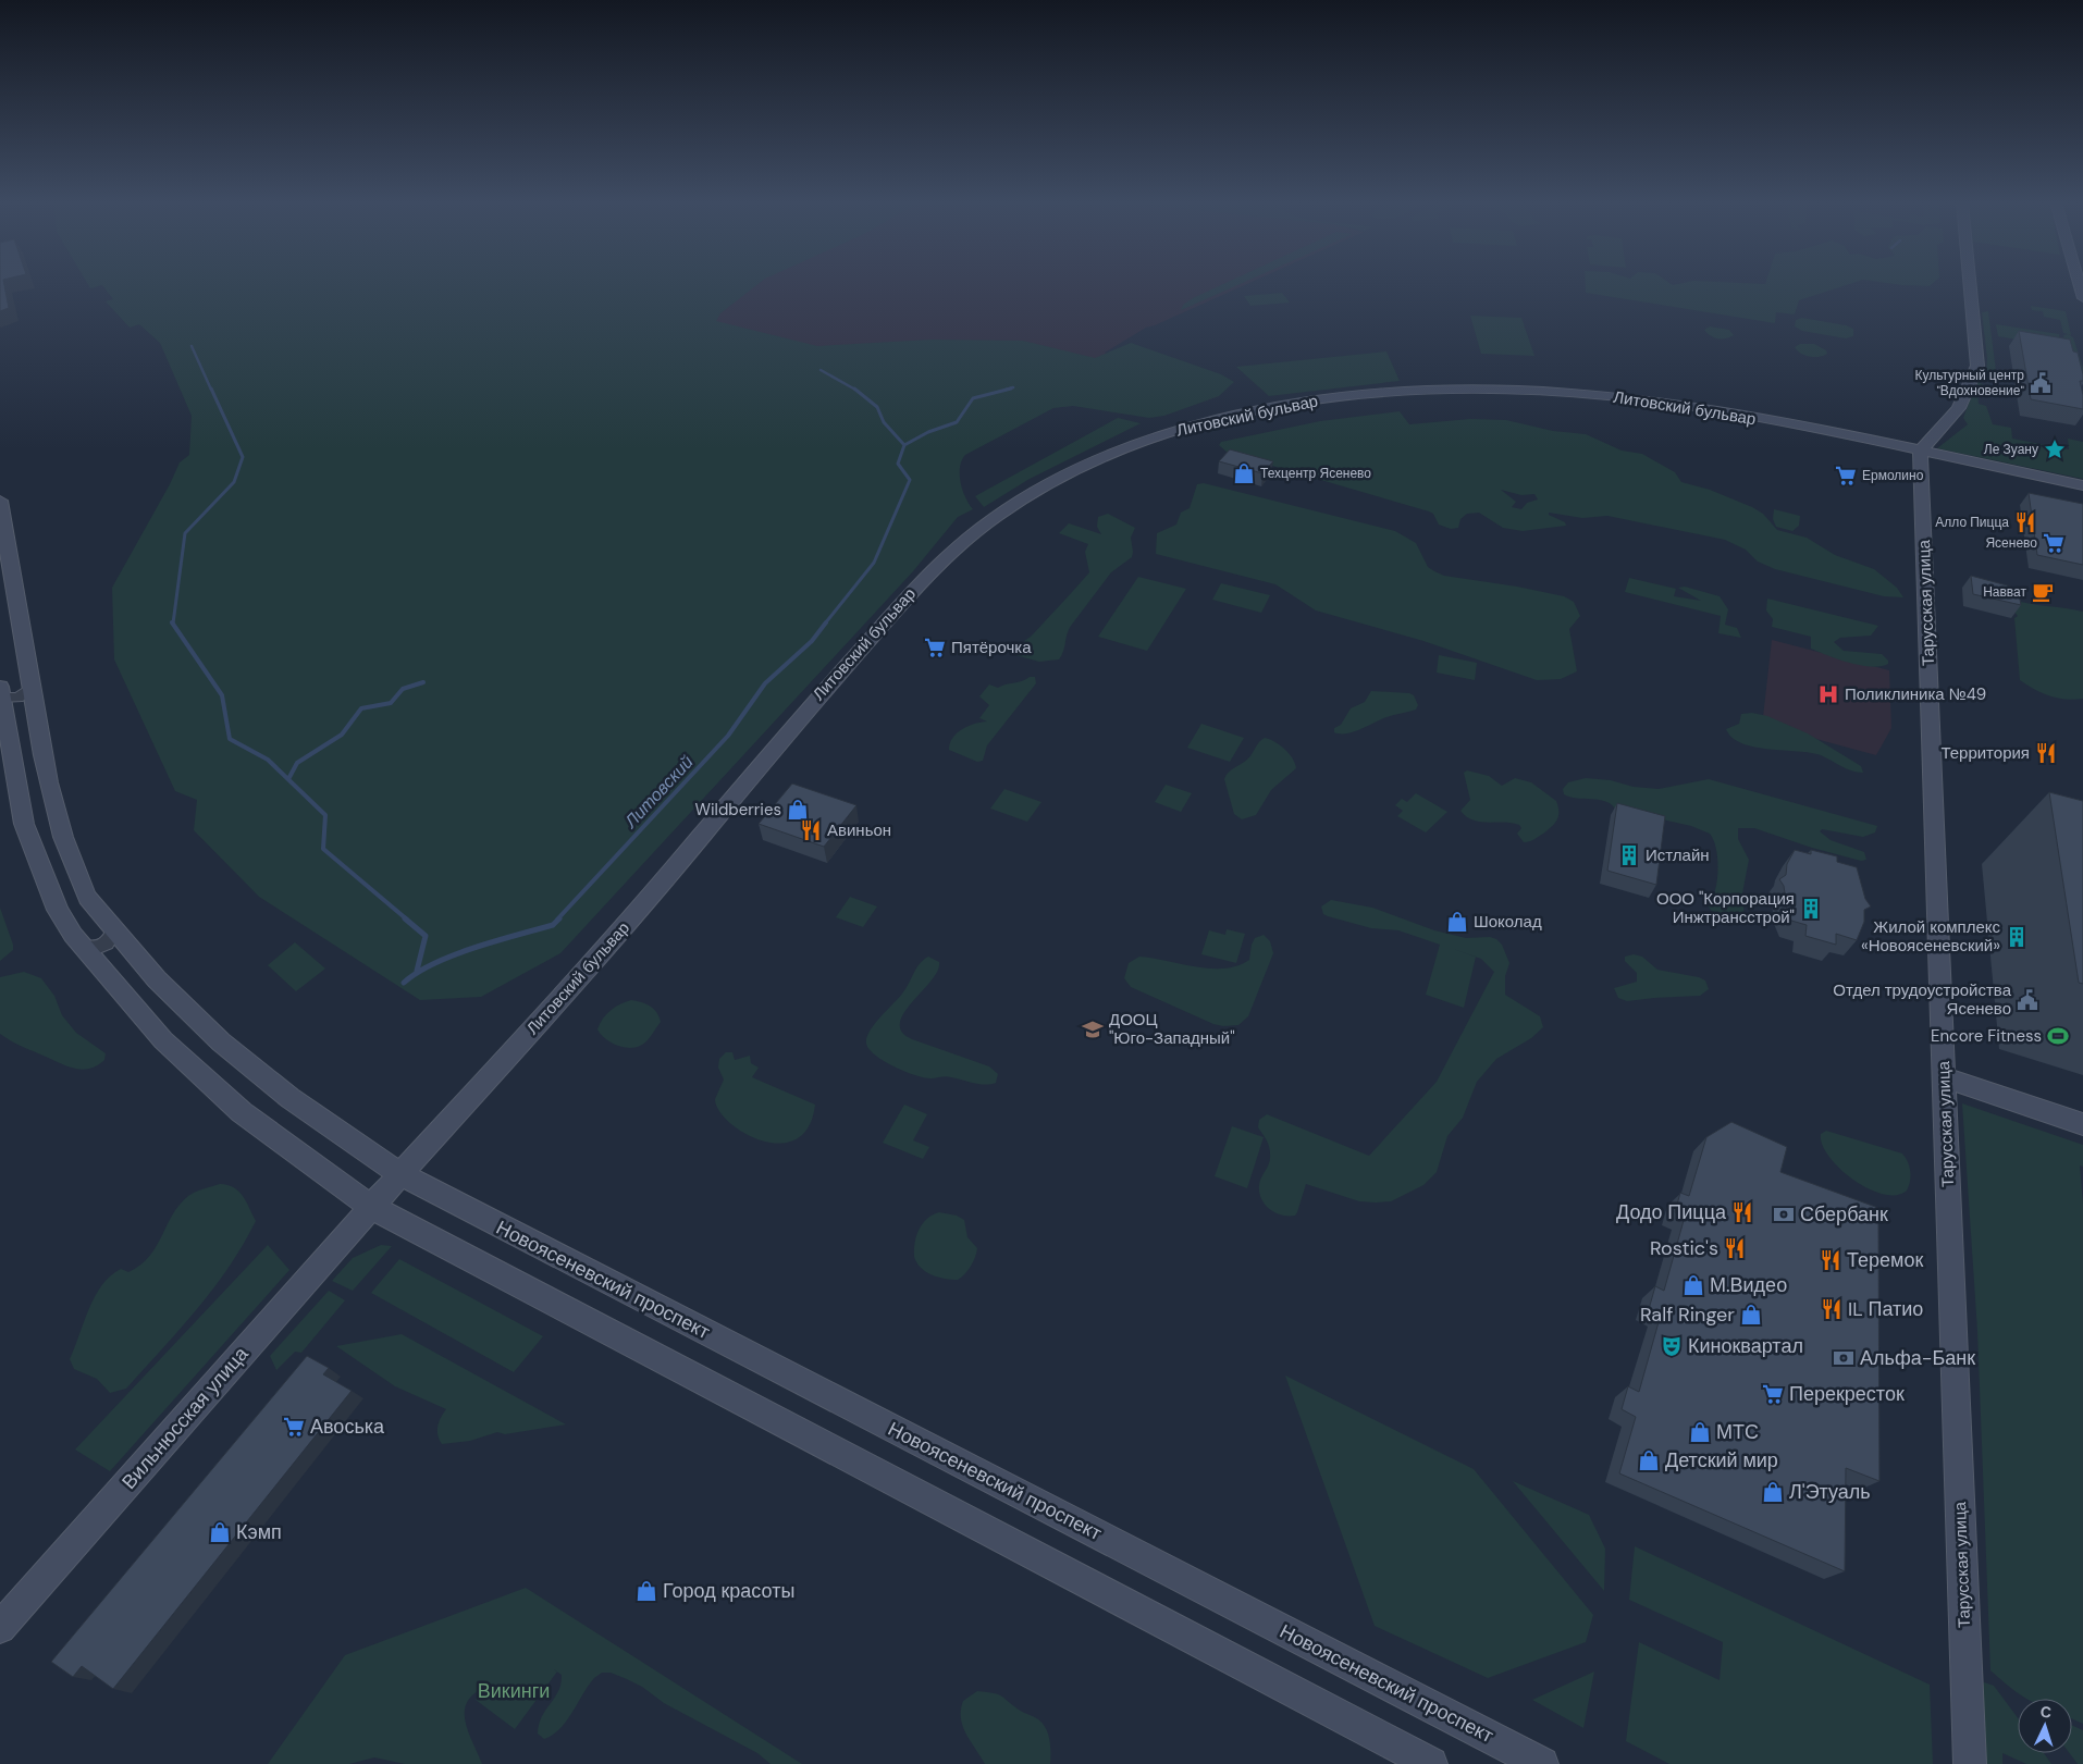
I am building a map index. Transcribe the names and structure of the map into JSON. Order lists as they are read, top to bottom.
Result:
{
  "streets": {
    "main road": [
      "Литовский бульвар",
      "Тарусская улица",
      "Новоясеневский проспект",
      "Вильнюсская улица"
    ]
  },
  "crossings": [
    ["Литовский бульвар", "Тарусская улица"],
    ["Литовский бульвар", "Новоясеневский проспект"],
    ["Литовский бульвар", "Вильнюсская улица"]
  ],
  "water": ["Литовский"],
  "parks": ["Викинги"],
  "places": {
    "public building": ["Культурный центр \"Вдохновение\"", "Отдел трудоустройства Ясенево"],
    "place": ["Ле Зуану"],
    "shop": [
      "Техцентр Ясенево",
      "Wildberries",
      "Шоколад",
      "М.Видео",
      "Ralf Ringer",
      "МТС",
      "Детский мир",
      "Л'Этуаль",
      "Кэмп",
      "Город красоты"
    ],
    "supermarket": [
      "Ермолино",
      "Ясенево",
      "Пятёрочка",
      "Перекресток",
      "Авоська"
    ],
    "restaurant": [
      "Алло Пицца",
      "Территория",
      "Авиньон",
      "Додо Пицца",
      "Rostic's",
      "Теремок",
      "IL Патио"
    ],
    "cafe": ["Навват"],
    "hospital": ["Поликлиника №49"],
    "building": ["Истлайн", "ООО \"Корпорация Инжтрансстрой\"", "Жилой комплекс «Новоясеневский»"],
    "school or university": ["ДООЦ \"Юго-Западный\""],
    "sports": ["Encore Fitness"],
    "bank": ["Сбербанк", "Альфа-Банк"],
    "theatre": ["Киноквартал"]
  },
  "north": "top"
}
